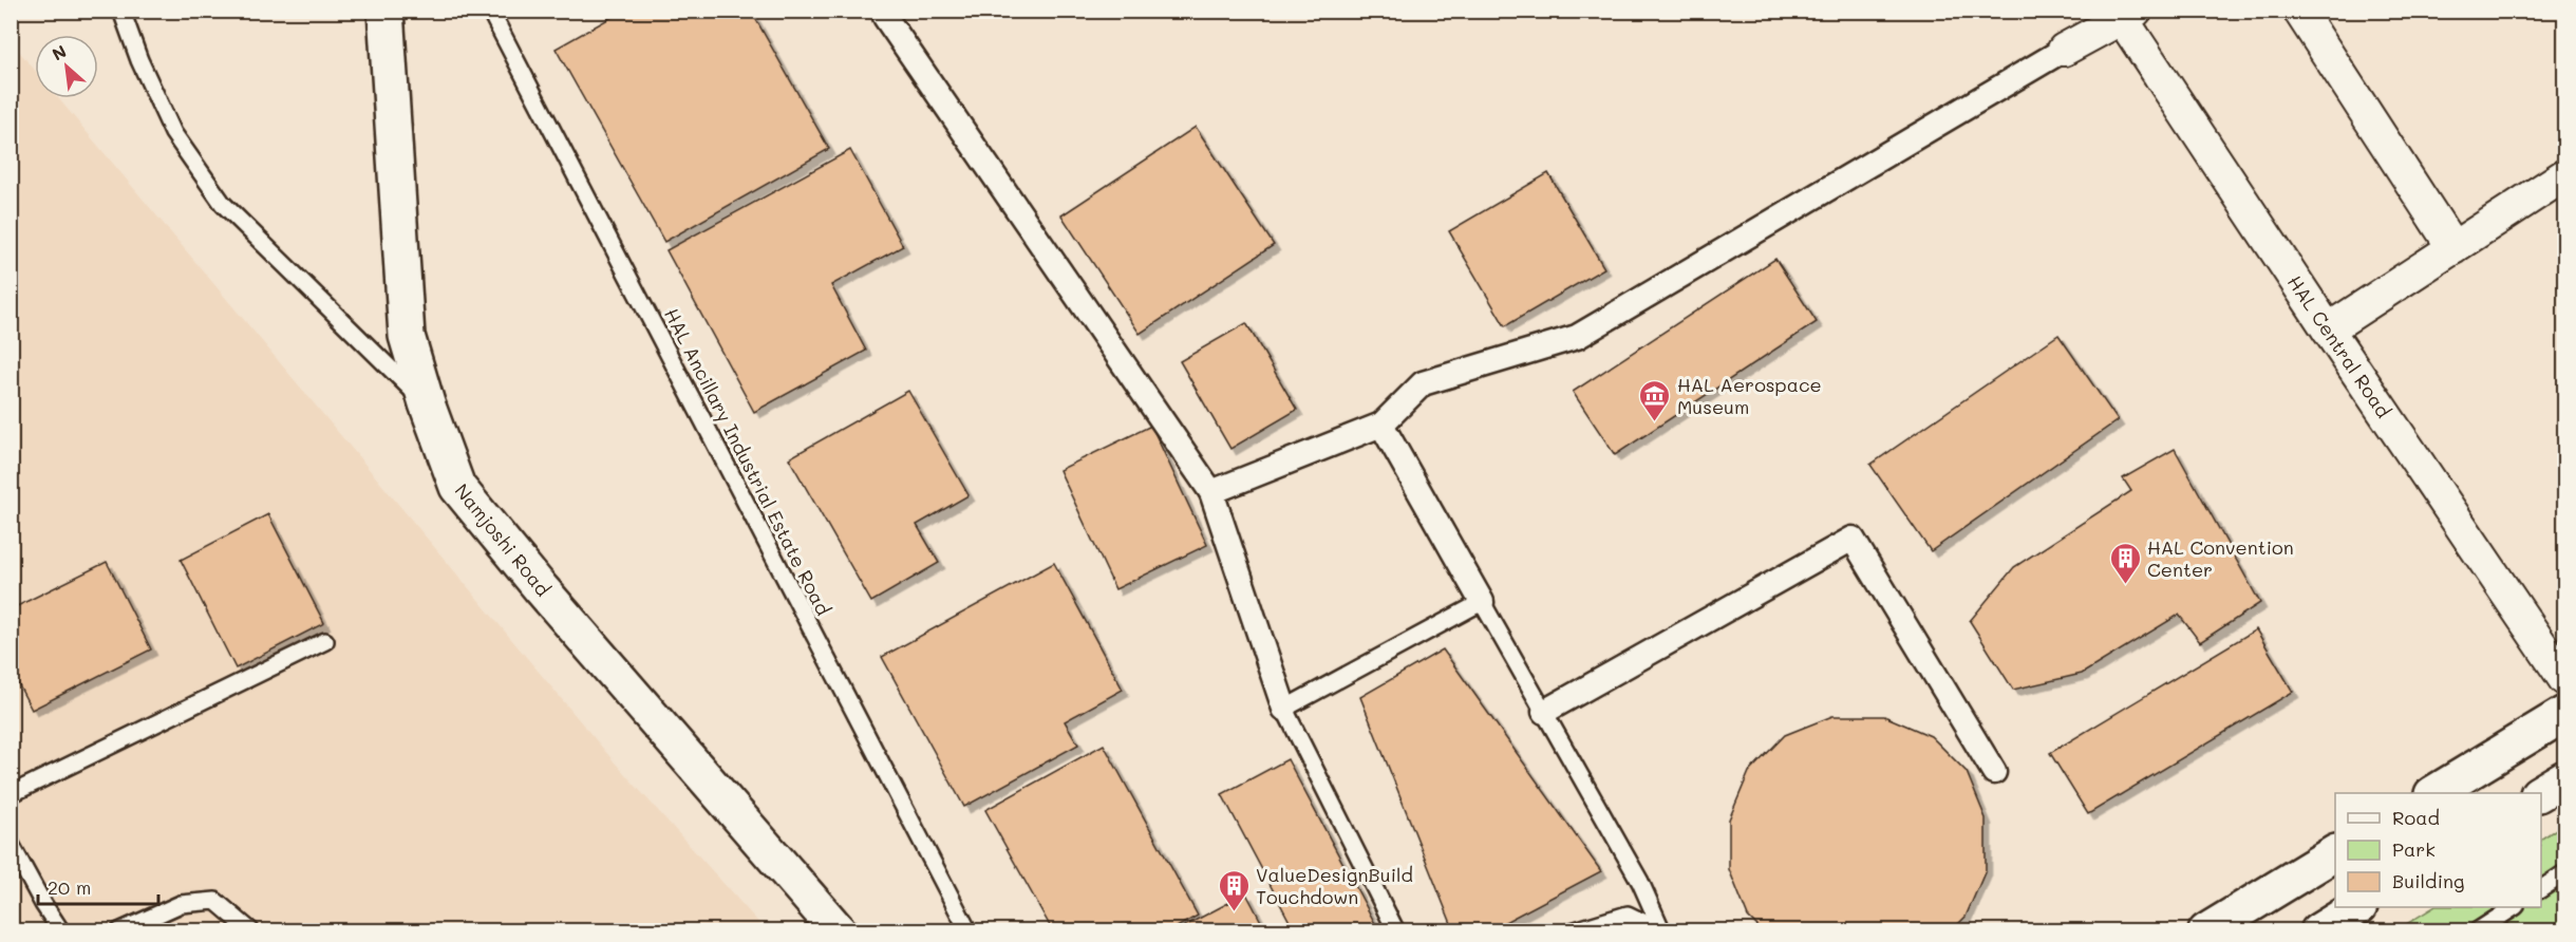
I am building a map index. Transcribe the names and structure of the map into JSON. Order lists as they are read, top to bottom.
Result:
{
  "streets": {
    "main road": ["Namjoshi Road"],
    "street": ["HAL Central Road"],
    "lane": ["HAL Ancillary Industrial Estate Road"]
  },
  "places": {
    "museum": ["HAL Aerospace Museum"],
    "building": ["HAL Convention Center", "ValueDesignBuild Touchdown"]
  },
  "legend": ["Road", "Park", "Building"],
  "scale_bar": "20 m",
  "north": "top left"
}
